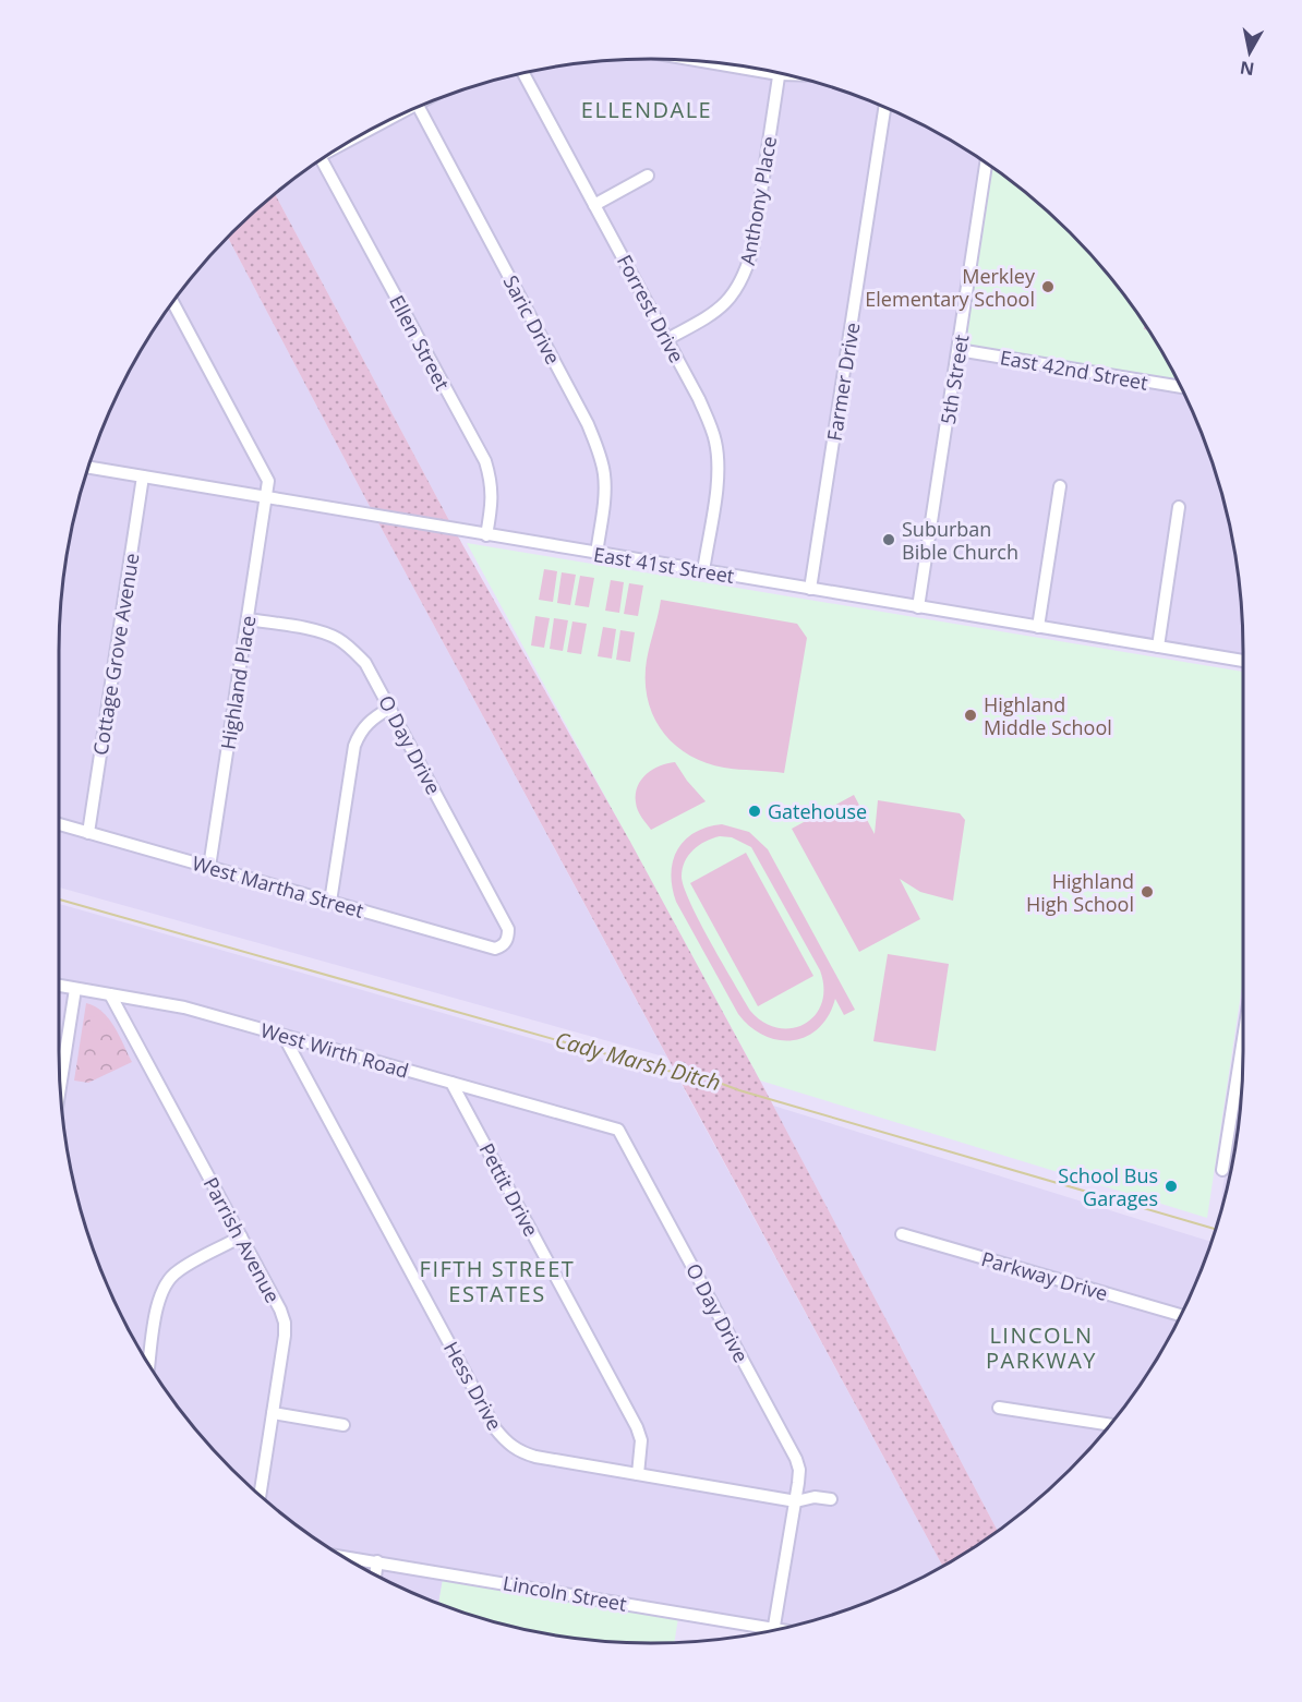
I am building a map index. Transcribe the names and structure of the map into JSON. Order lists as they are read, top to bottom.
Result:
{
  "streets": {
    "street": [
      "Anthony Place",
      "Forrest Drive",
      "Saric Drive",
      "Ellen Street",
      "East 42nd Street",
      "5th Street",
      "Farmer Drive",
      "East 41st Street",
      "Cottage Grove Avenue",
      "Highland Place",
      "O Day Drive",
      "West Martha Street",
      "West Wirth Road",
      "Pettit Drive",
      "Parrish Avenue",
      "Parkway Drive",
      "Hess Drive",
      "Lincoln Street"
    ]
  },
  "crossings": [
    ["Anthony Place", "Forrest Drive"],
    ["Forrest Drive", "East 41st Street"],
    ["Saric Drive", "East 41st Street"],
    ["Ellen Street", "East 41st Street"],
    ["East 42nd Street", "5th Street"],
    ["5th Street", "East 41st Street"],
    ["Farmer Drive", "East 41st Street"],
    ["East 41st Street", "Cottage Grove Avenue"],
    ["East 41st Street", "Highland Place"],
    ["Cottage Grove Avenue", "West Martha Street"],
    ["Highland Place", "O Day Drive"],
    ["Highland Place", "West Martha Street"],
    ["O Day Drive", "West Martha Street"],
    ["O Day Drive", "West Wirth Road"],
    ["O Day Drive", "Hess Drive"],
    ["West Wirth Road", "Pettit Drive"],
    ["West Wirth Road", "Parrish Avenue"],
    ["West Wirth Road", "Hess Drive"],
    ["Pettit Drive", "Hess Drive"]
  ],
  "districts": ["ELLENDALE", "FIFTH STREET ESTATES", "LINCOLN PARKWAY"],
  "water": ["Cady Marsh Ditch"],
  "places": [
    "Merkley Elementary School",
    "Suburban Bible Church",
    "Highland Middle School",
    "Gatehouse",
    "Highland High School",
    "School Bus Garages"
  ],
  "north": "bottom"
}
